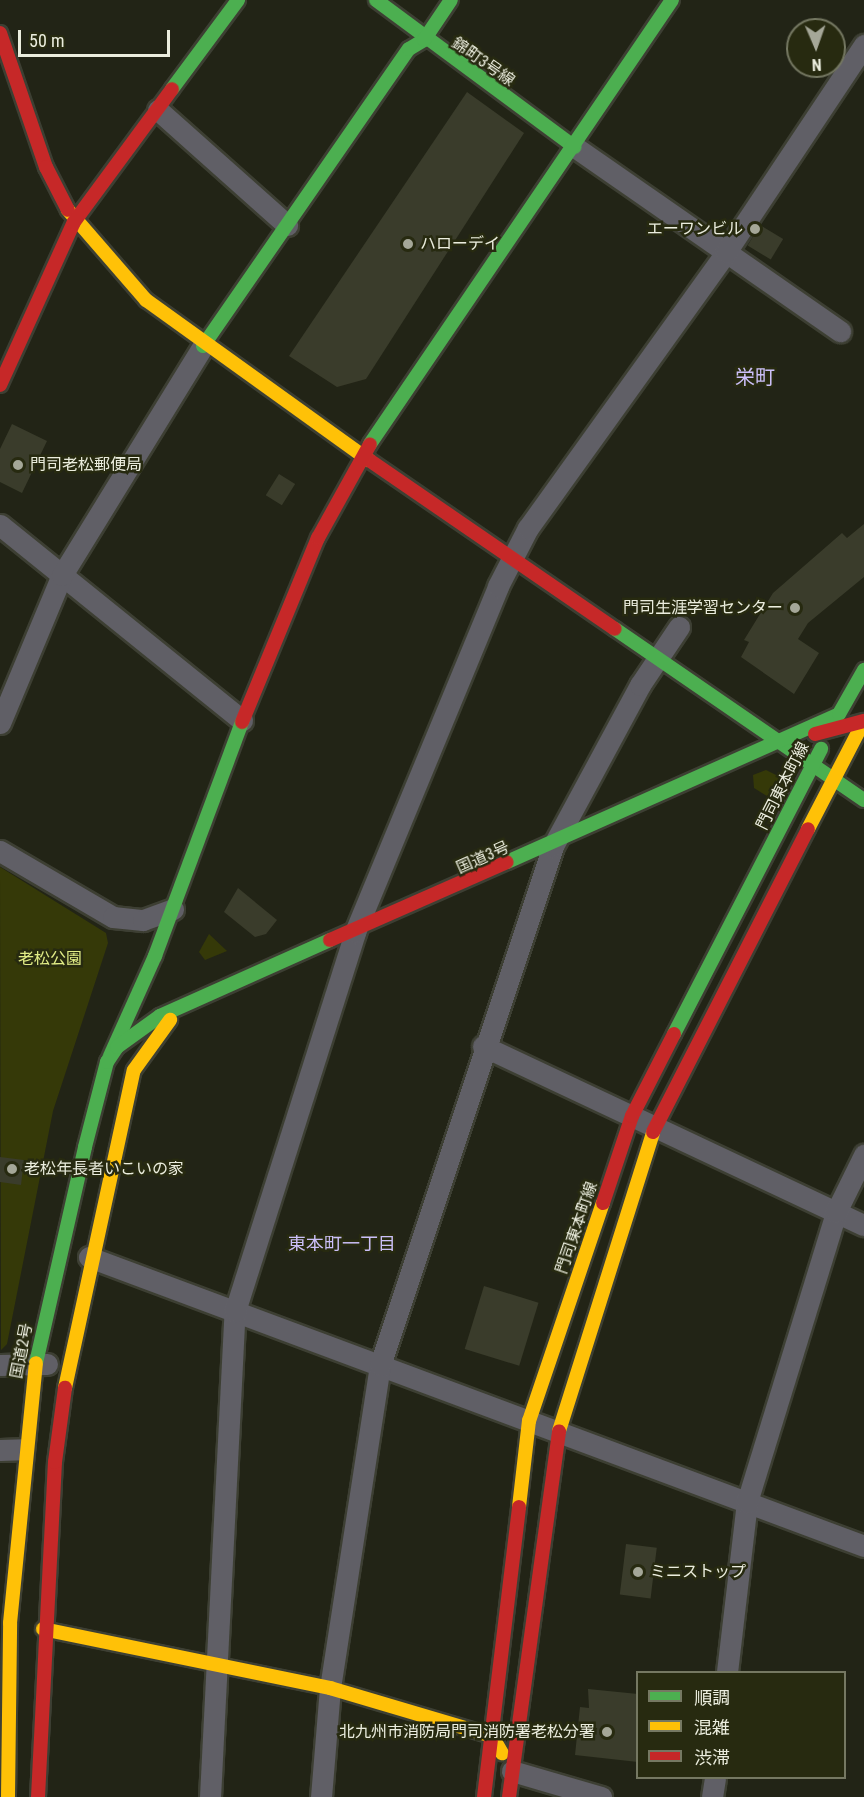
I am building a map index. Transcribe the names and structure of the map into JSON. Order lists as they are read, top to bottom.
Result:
{
  "streets": {
    "main road": [
      "錦町3号線",
      "門司東本町線",
      "国道3号",
      "国道2号"
    ]
  },
  "crossings": [
    ["門司東本町線", "国道3号"],
    ["国道3号", "国道2号"]
  ],
  "districts": ["栄町", "東本町一丁目"],
  "parks": ["老松公園"],
  "places": [
    "エーワンビル",
    "ハローデイ",
    "門司老松郵便局",
    "門司生涯学習センター",
    "老松年長者いこいの家",
    "ミニストップ",
    "北九州市消防局門司消防署老松分署"
  ],
  "legend": ["順調", "混雑", "渋滞"],
  "scale_bar": "50 m",
  "north": "bottom"
}
